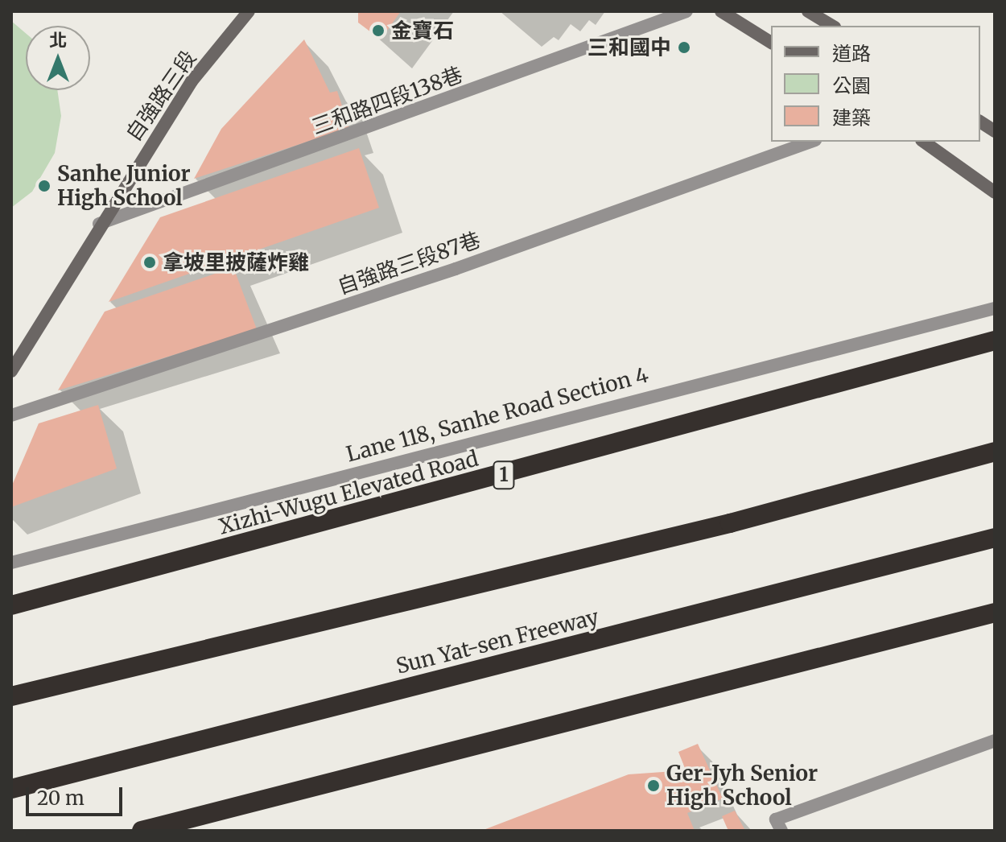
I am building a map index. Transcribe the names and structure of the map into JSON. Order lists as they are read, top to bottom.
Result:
{
  "streets": {
    "highway": ["1", "Xizhi-Wugu Elevated Road", "Sun Yat-sen Freeway"],
    "street": [
      "自強路三段",
      "三和路四段138巷",
      "自強路三段87巷",
      "Lane 118, Sanhe Road Section 4"
    ]
  },
  "crossings": [
    ["自強路三段", "三和路四段138巷"]
  ],
  "places": [
    "金寶石",
    "三和國中",
    "Sanhe Junior High School",
    "拿坡里披薩炸雞",
    "Ger-Jyh Senior High School"
  ],
  "legend": ["道路", "公園", "建築"],
  "scale_bar": "20 m",
  "north": "top"
}
